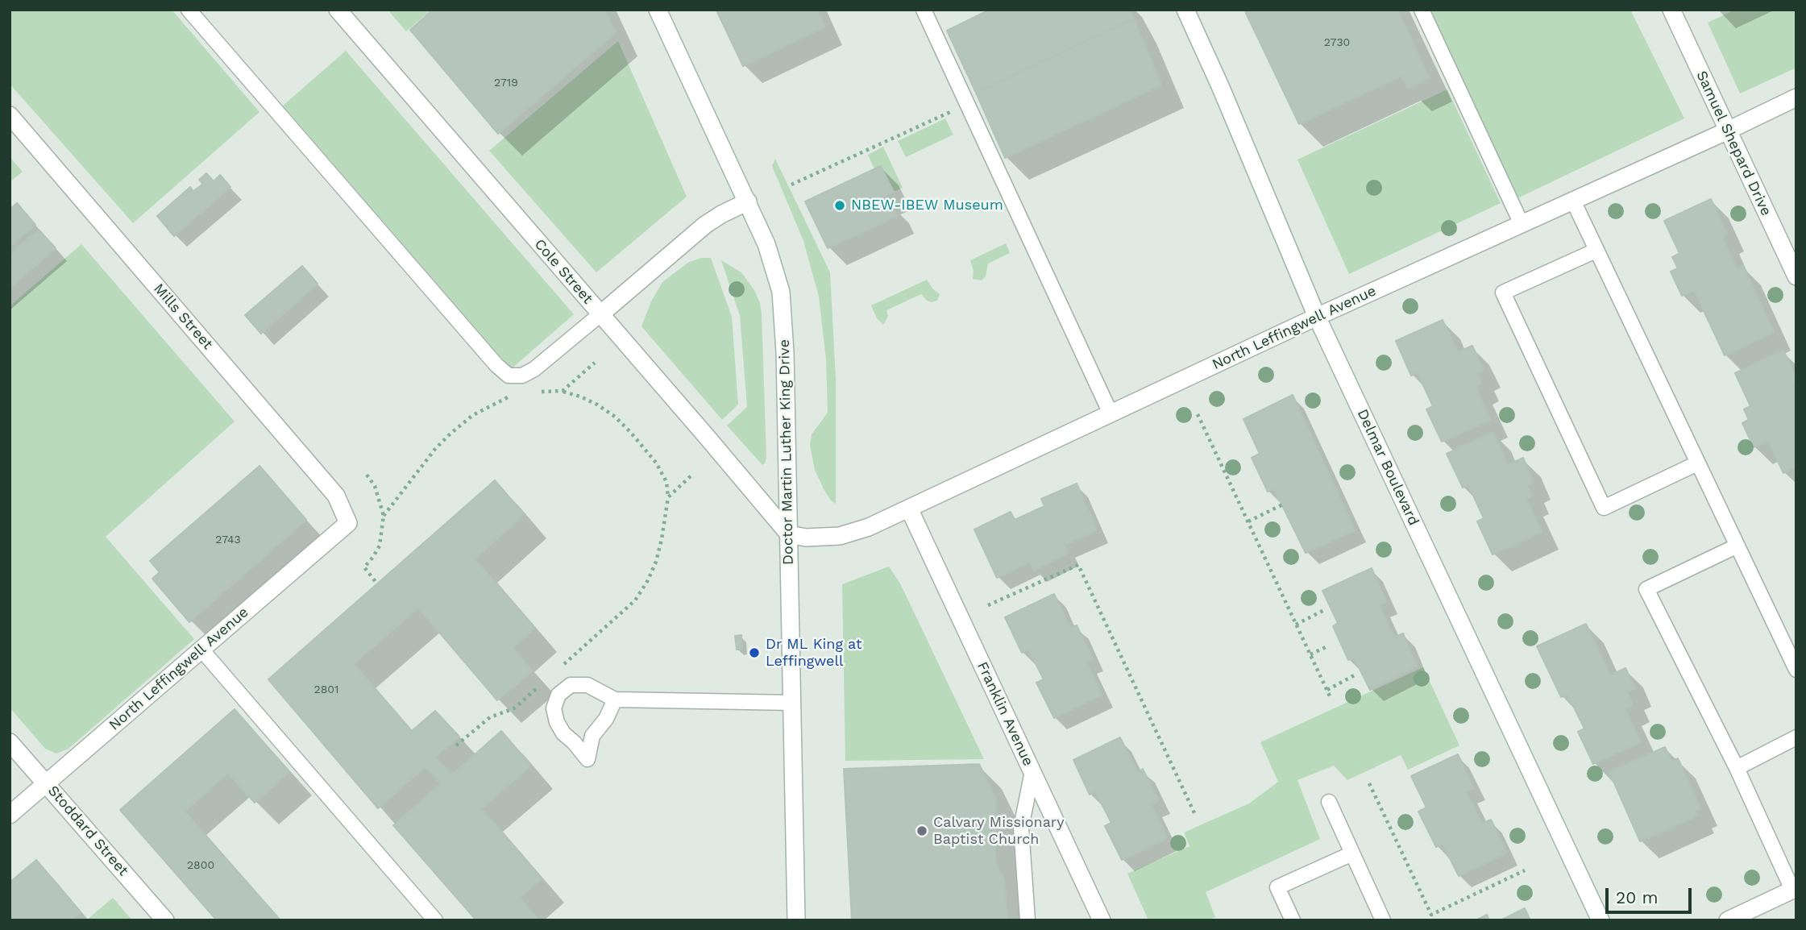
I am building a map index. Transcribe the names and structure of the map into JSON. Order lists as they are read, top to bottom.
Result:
{
  "streets": {
    "street": [
      "Samuel Shepard Drive",
      "Cole Street",
      "Mills Street",
      "North Leffingwell Avenue",
      "Doctor Martin Luther King Drive",
      "Delmar Boulevard",
      "Franklin Avenue",
      "Stoddard Street"
    ]
  },
  "crossings": [
    ["Samuel Shepard Drive", "North Leffingwell Avenue"],
    ["Cole Street", "North Leffingwell Avenue"],
    ["Cole Street", "Doctor Martin Luther King Drive"],
    ["Mills Street", "North Leffingwell Avenue"],
    ["North Leffingwell Avenue", "Doctor Martin Luther King Drive"],
    ["North Leffingwell Avenue", "Delmar Boulevard"],
    ["North Leffingwell Avenue", "Franklin Avenue"],
    ["North Leffingwell Avenue", "Stoddard Street"]
  ],
  "places": ["NBEW-IBEW Museum", "Dr ML King at Leffingwell", "Calvary Missionary Baptist Church"],
  "house_numbers": [
    "2730",
    "2719",
    "2743",
    "2801",
    "2800"
  ],
  "scale_bar": "20 m"
}
